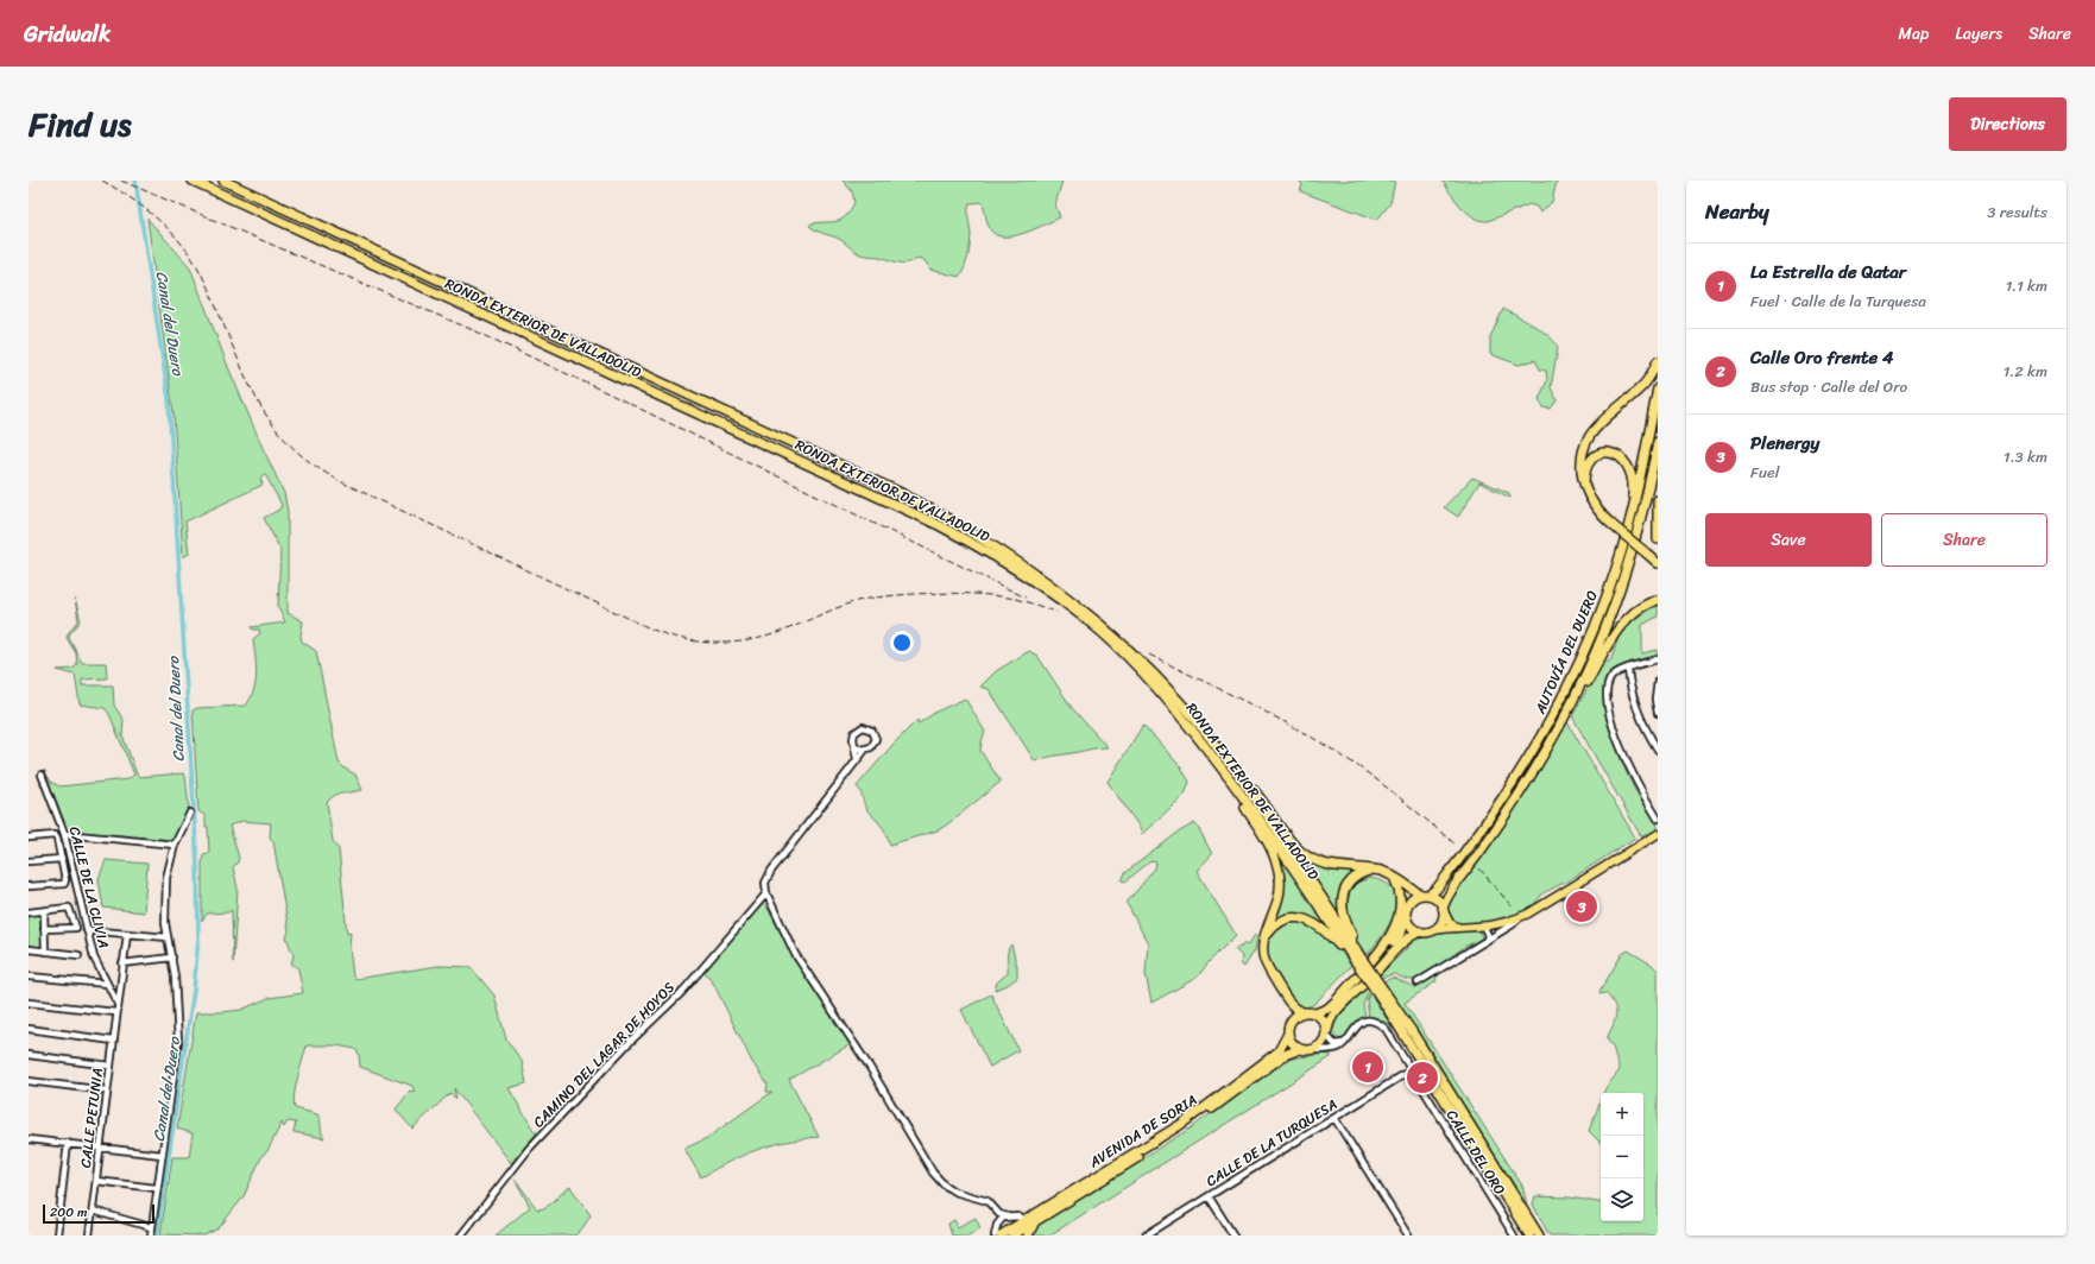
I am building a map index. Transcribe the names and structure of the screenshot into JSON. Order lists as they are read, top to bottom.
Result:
{
  "streets": {
    "highway": ["RONDA EXTERIOR DE VALLADOLID", "AUTOVÍA DEL DUERO", "AVENIDA DE SORIA"],
    "street": [
      "CALLE DE LA CLIVIA",
      "CAMINO DEL LAGAR DE HOYOS",
      "CALLE PETUNIA",
      "CALLE DE LA TURQUESA",
      "CALLE DEL ORO"
    ]
  },
  "crossings": [
    ["CALLE DE LA CLIVIA", "CALLE PETUNIA"],
    ["CALLE DE LA TURQUESA", "CALLE DEL ORO"]
  ],
  "water": ["Canal del Duero"],
  "scale_bar": "200 m",
  "page": {
    "header": "Gridwalk",
    "nav": ["Map", "Layers", "Share"],
    "title": "Find us",
    "buttons": [
      "Directions",
      ["Save", "Share"]
    ],
    "heading": ["Nearby", "3 results"],
    "list": [
      {
        "mark": "1",
        "name": "La Estrella de Qatar",
        "note": "Fuel · Calle de la Turquesa",
        "value": "1.1 km"
      },
      {
        "mark": "2",
        "name": "Calle Oro frente 4",
        "note": "Bus stop · Calle del Oro",
        "value": "1.2 km"
      },
      {
        "mark": "3",
        "name": "Plenergy",
        "note": "Fuel",
        "value": "1.3 km"
      }
    ],
    "pins": ["3", "1", "2"],
    "map_buttons": ["+", "−"],
    "scale": "200 m"
  }
}
